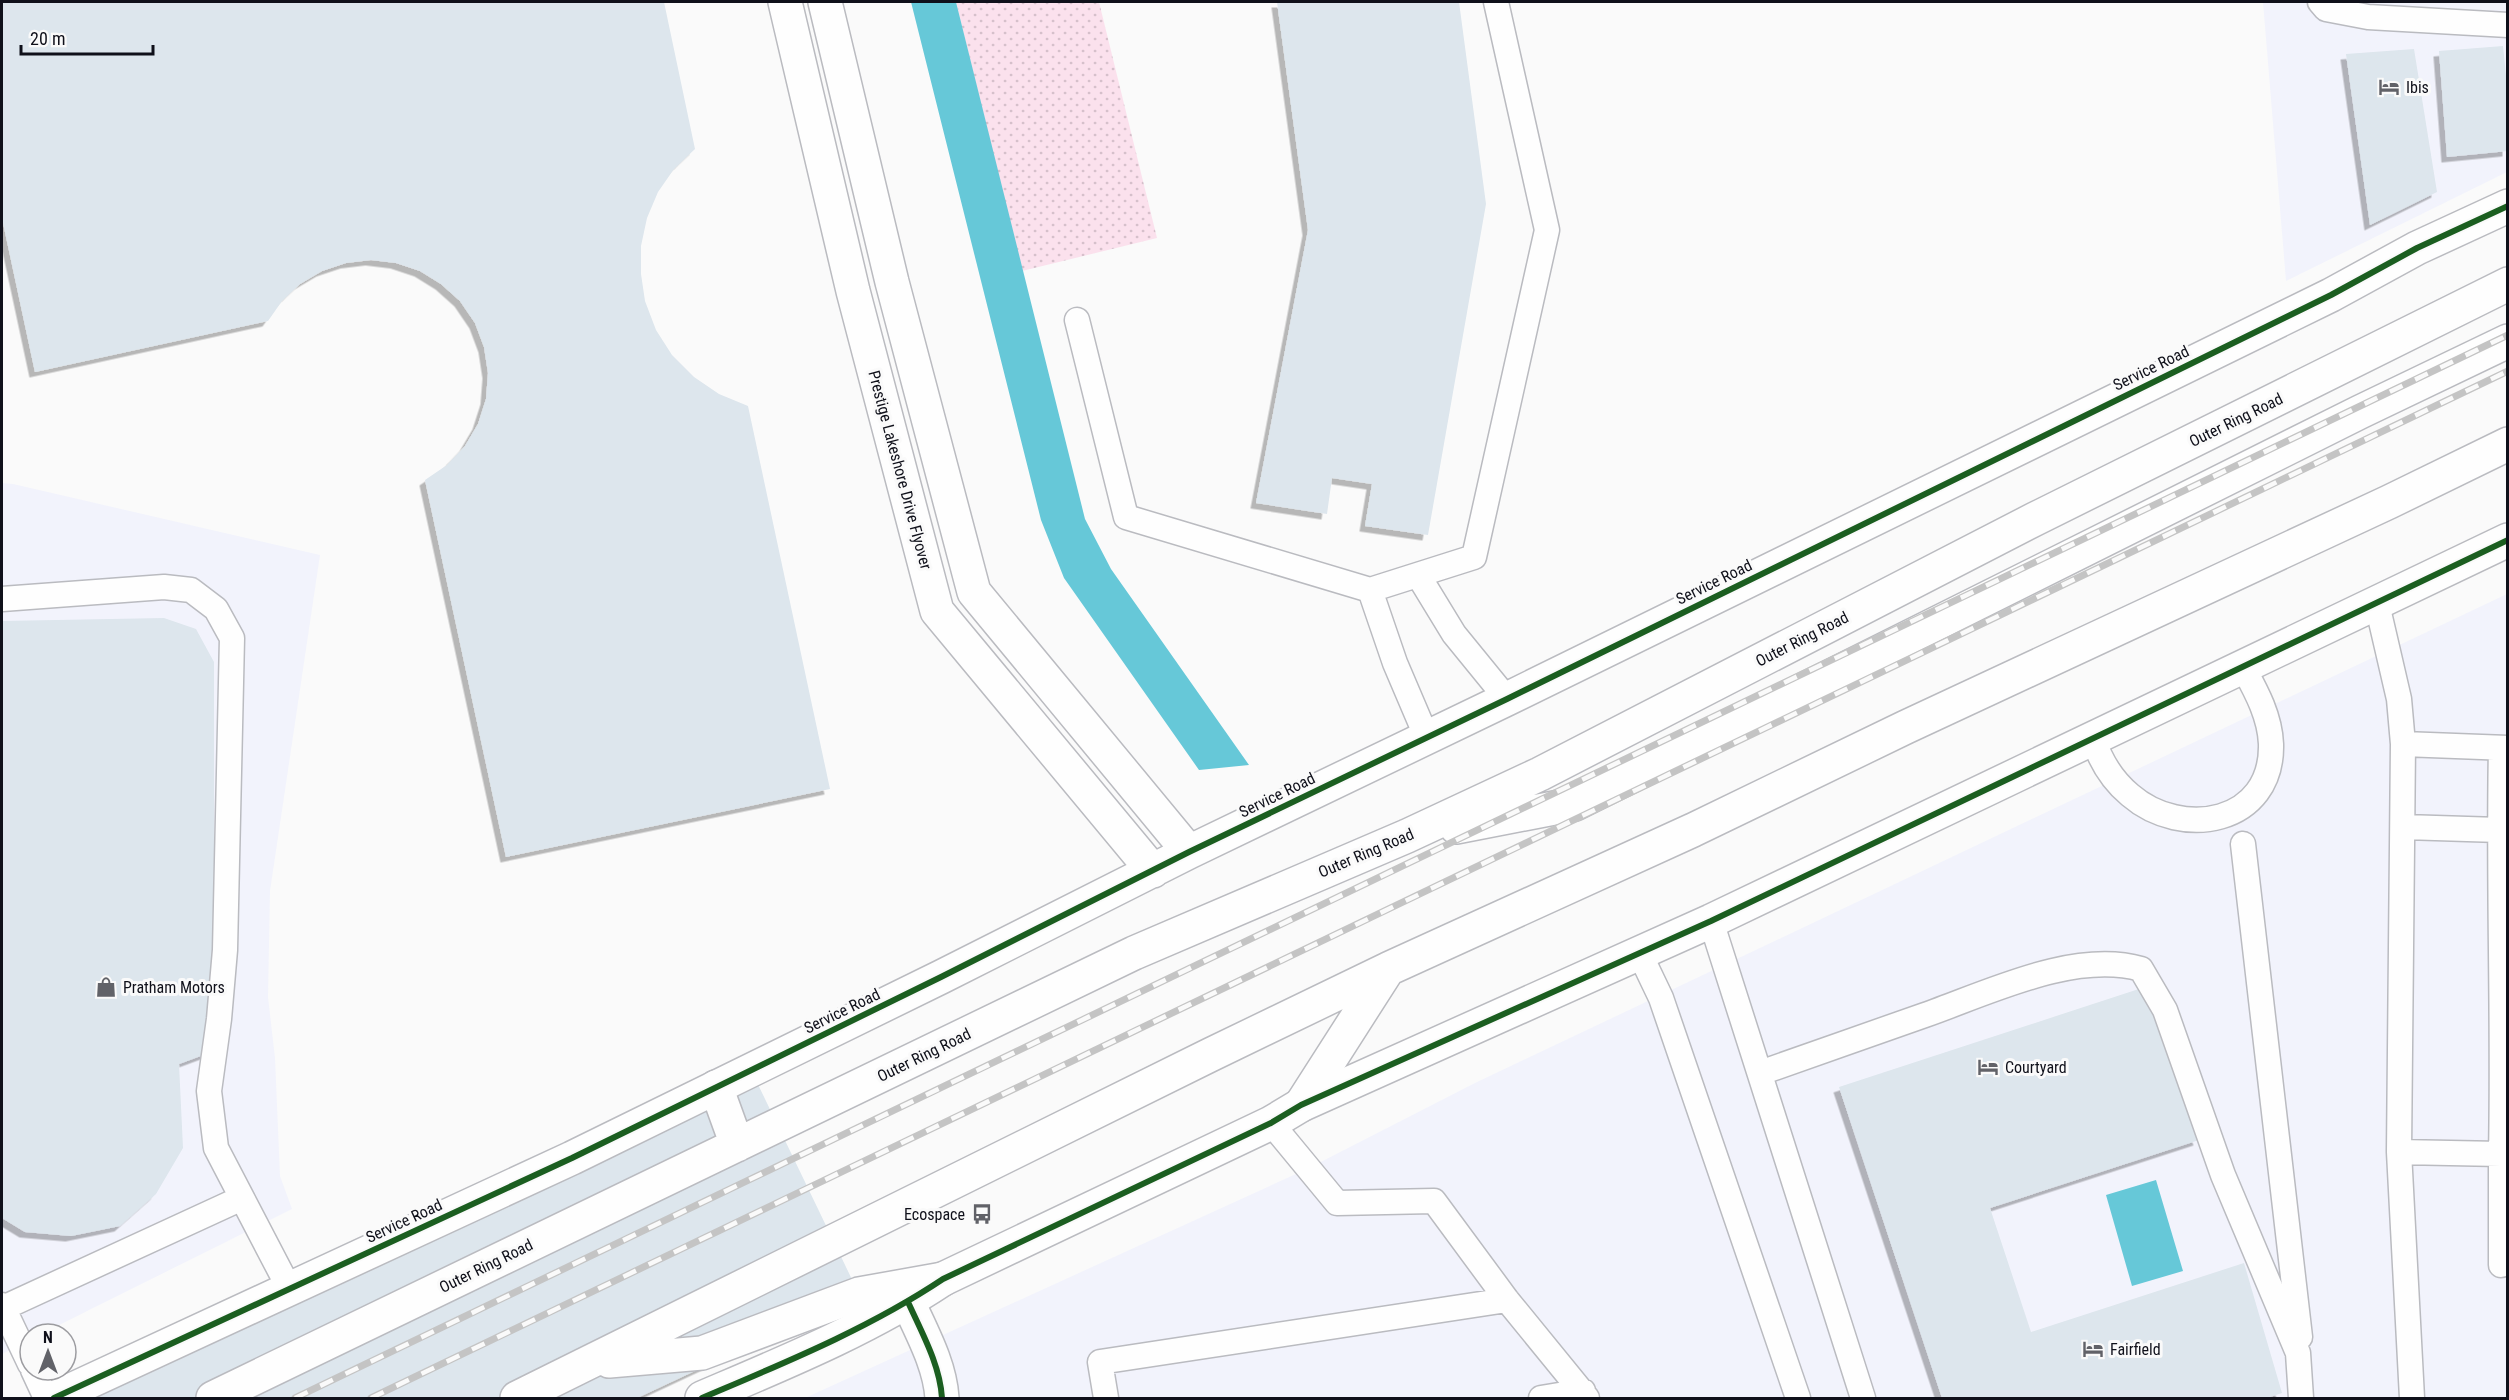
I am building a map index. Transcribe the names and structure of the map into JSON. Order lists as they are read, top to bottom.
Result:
{
  "streets": {
    "main road": ["Service Road", "Outer Ring Road", "Prestige Lakeshore Drive Flyover"]
  },
  "crossings": [
    ["Service Road", "Prestige Lakeshore Drive Flyover"]
  ],
  "places": {
    "hotel": ["Ibis", "Courtyard", "Fairfield"],
    "shop": ["Pratham Motors"],
    "bus stop": ["Ecospace"]
  },
  "scale_bar": "20 m",
  "north": "top"
}
